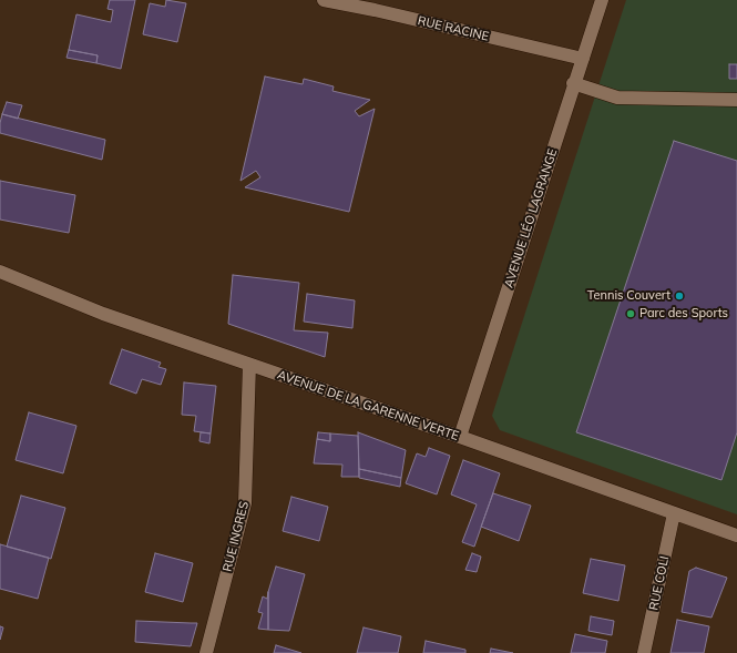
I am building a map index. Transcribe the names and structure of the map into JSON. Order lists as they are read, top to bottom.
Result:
{
  "streets": {
    "street": [
      "RUE RACINE",
      "AVENUE LÉO LAGRANGE",
      "AVENUE DE LA GARENNE VERTE",
      "RUE INGRES",
      "RUE COLI"
    ]
  },
  "crossings": [
    ["RUE RACINE", "AVENUE LÉO LAGRANGE"],
    ["AVENUE LÉO LAGRANGE", "AVENUE DE LA GARENNE VERTE"],
    ["AVENUE DE LA GARENNE VERTE", "RUE INGRES"],
    ["AVENUE DE LA GARENNE VERTE", "RUE COLI"]
  ],
  "places": ["Tennis Couvert", "Parc des Sports"]
}
